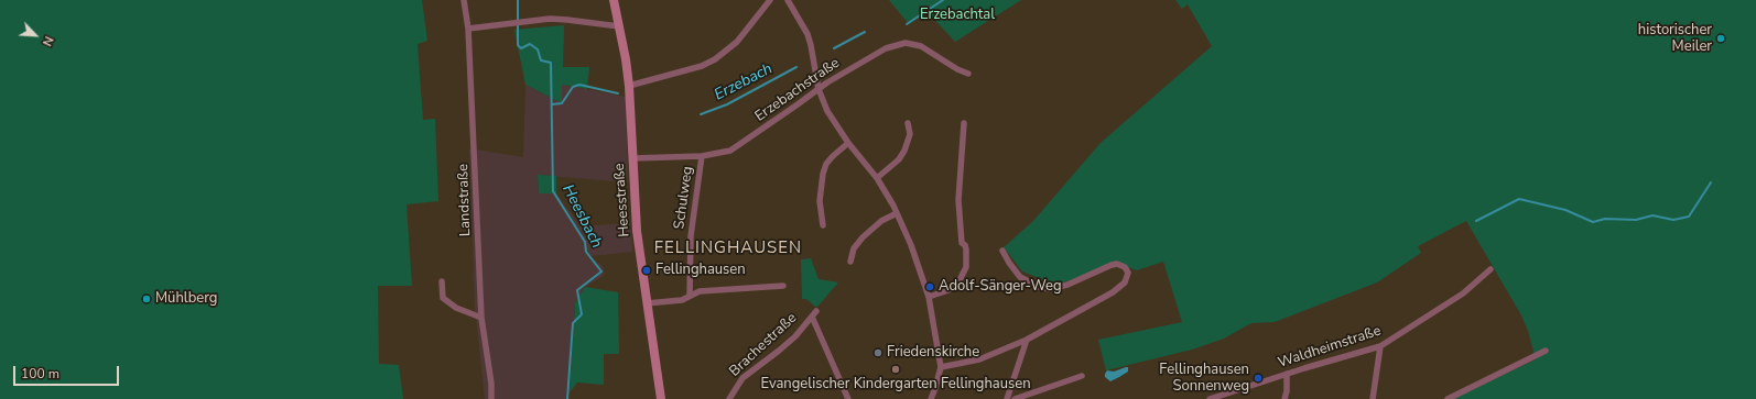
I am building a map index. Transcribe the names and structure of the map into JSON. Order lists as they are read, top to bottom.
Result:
{
  "streets": {
    "main road": ["Heesstraße"],
    "street": [
      "Erzebachstraße",
      "Schulweg",
      "Landstraße",
      "Brachestraße",
      "Waldheimstraße"
    ]
  },
  "crossings": [
    ["Erzebachstraße", "Schulweg"],
    ["Erzebachstraße", "Heesstraße"]
  ],
  "districts": ["FELLINGHAUSEN"],
  "water": ["Erzebach", "Heesbach"],
  "parks": ["Erzebachtal"],
  "places": [
    "historischer Meiler",
    "Fellinghausen",
    "Adolf-Sänger-Weg",
    "Mühlberg",
    "Friedenskirche",
    "Evangelischer Kindergarten Fellinghausen",
    "Fellinghausen Sonnenweg"
  ],
  "scale_bar": "100 m",
  "north": "bottom right"
}
